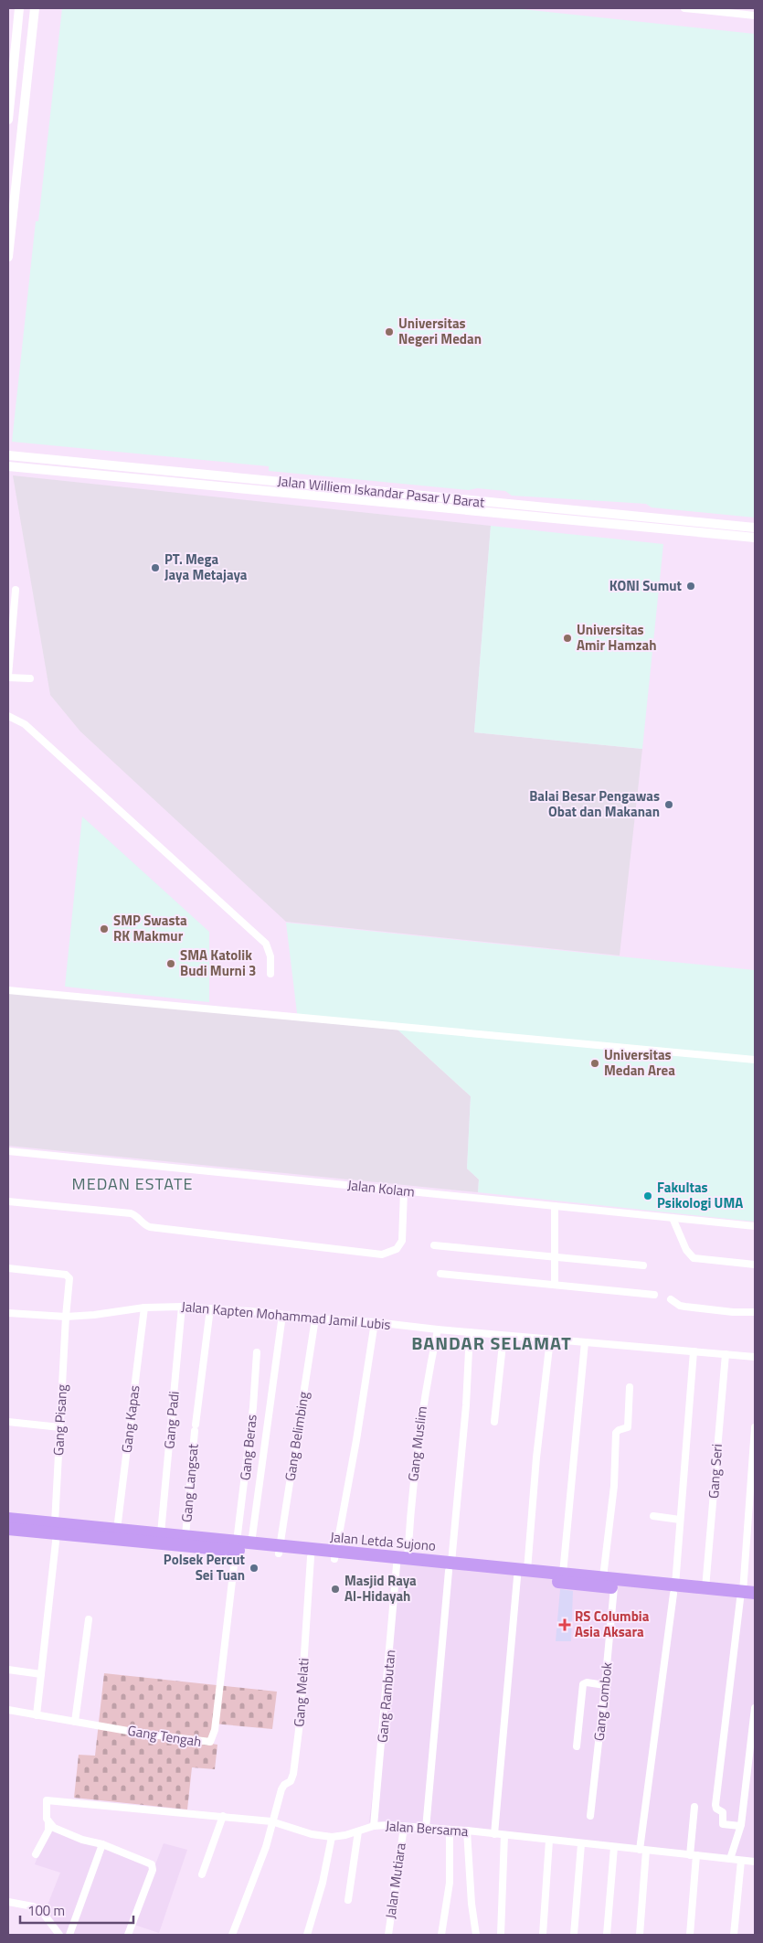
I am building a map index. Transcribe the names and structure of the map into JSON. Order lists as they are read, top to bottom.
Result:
{
  "streets": {
    "highway": ["Jalan Letda Sujono"],
    "street": [
      "Jalan Williem Iskandar Pasar V Barat",
      "Jalan Kolam",
      "Jalan Kapten Mohammad Jamil Lubis",
      "Gang Kapas",
      "Gang Pisang",
      "Gang Padi",
      "Gang Belimbing",
      "Gang Muslim",
      "Gang Beras",
      "Gang Seri",
      "Gang Langsat",
      "Gang Melati",
      "Gang Rambutan",
      "Gang Lombok",
      "Gang Tengah",
      "Jalan Bersama",
      "Jalan Mutiara"
    ]
  },
  "crossings": [
    ["Jalan Kapten Mohammad Jamil Lubis", "Gang Kapas"],
    ["Jalan Kapten Mohammad Jamil Lubis", "Gang Pisang"],
    ["Jalan Kapten Mohammad Jamil Lubis", "Gang Padi"],
    ["Jalan Kapten Mohammad Jamil Lubis", "Gang Belimbing"],
    ["Jalan Kapten Mohammad Jamil Lubis", "Gang Muslim"],
    ["Jalan Kapten Mohammad Jamil Lubis", "Gang Seri"],
    ["Jalan Kapten Mohammad Jamil Lubis", "Gang Langsat"],
    ["Gang Kapas", "Jalan Letda Sujono"],
    ["Gang Pisang", "Jalan Letda Sujono"],
    ["Gang Pisang", "Gang Tengah"],
    ["Gang Padi", "Jalan Letda Sujono"],
    ["Gang Belimbing", "Jalan Letda Sujono"],
    ["Gang Muslim", "Jalan Letda Sujono"],
    ["Gang Beras", "Jalan Letda Sujono"],
    ["Gang Beras", "Gang Tengah"],
    ["Gang Seri", "Jalan Letda Sujono"],
    ["Gang Langsat", "Jalan Letda Sujono"],
    ["Jalan Letda Sujono", "Gang Melati"],
    ["Jalan Letda Sujono", "Gang Rambutan"],
    ["Jalan Letda Sujono", "Gang Lombok"],
    ["Jalan Letda Sujono", "Gang Tengah"],
    ["Gang Melati", "Jalan Bersama"],
    ["Gang Rambutan", "Jalan Bersama"],
    ["Jalan Bersama", "Jalan Mutiara"]
  ],
  "districts": ["MEDAN ESTATE", "BANDAR SELAMAT"],
  "places": {
    "other": [
      "Universitas Negeri Medan",
      "PT. Mega Jaya Metajaya",
      "KONI Sumut",
      "Universitas Amir Hamzah",
      "Balai Besar Pengawas Obat dan Makanan",
      "SMP Swasta RK Makmur",
      "SMA Katolik Budi Murni 3",
      "Universitas Medan Area",
      "Fakultas Psikologi UMA",
      "Polsek Percut Sei Tuan",
      "Masjid Raya Al-Hidayah"
    ],
    "health": ["RS Columbia Asia Aksara"]
  },
  "scale_bar": "100 m"
}
